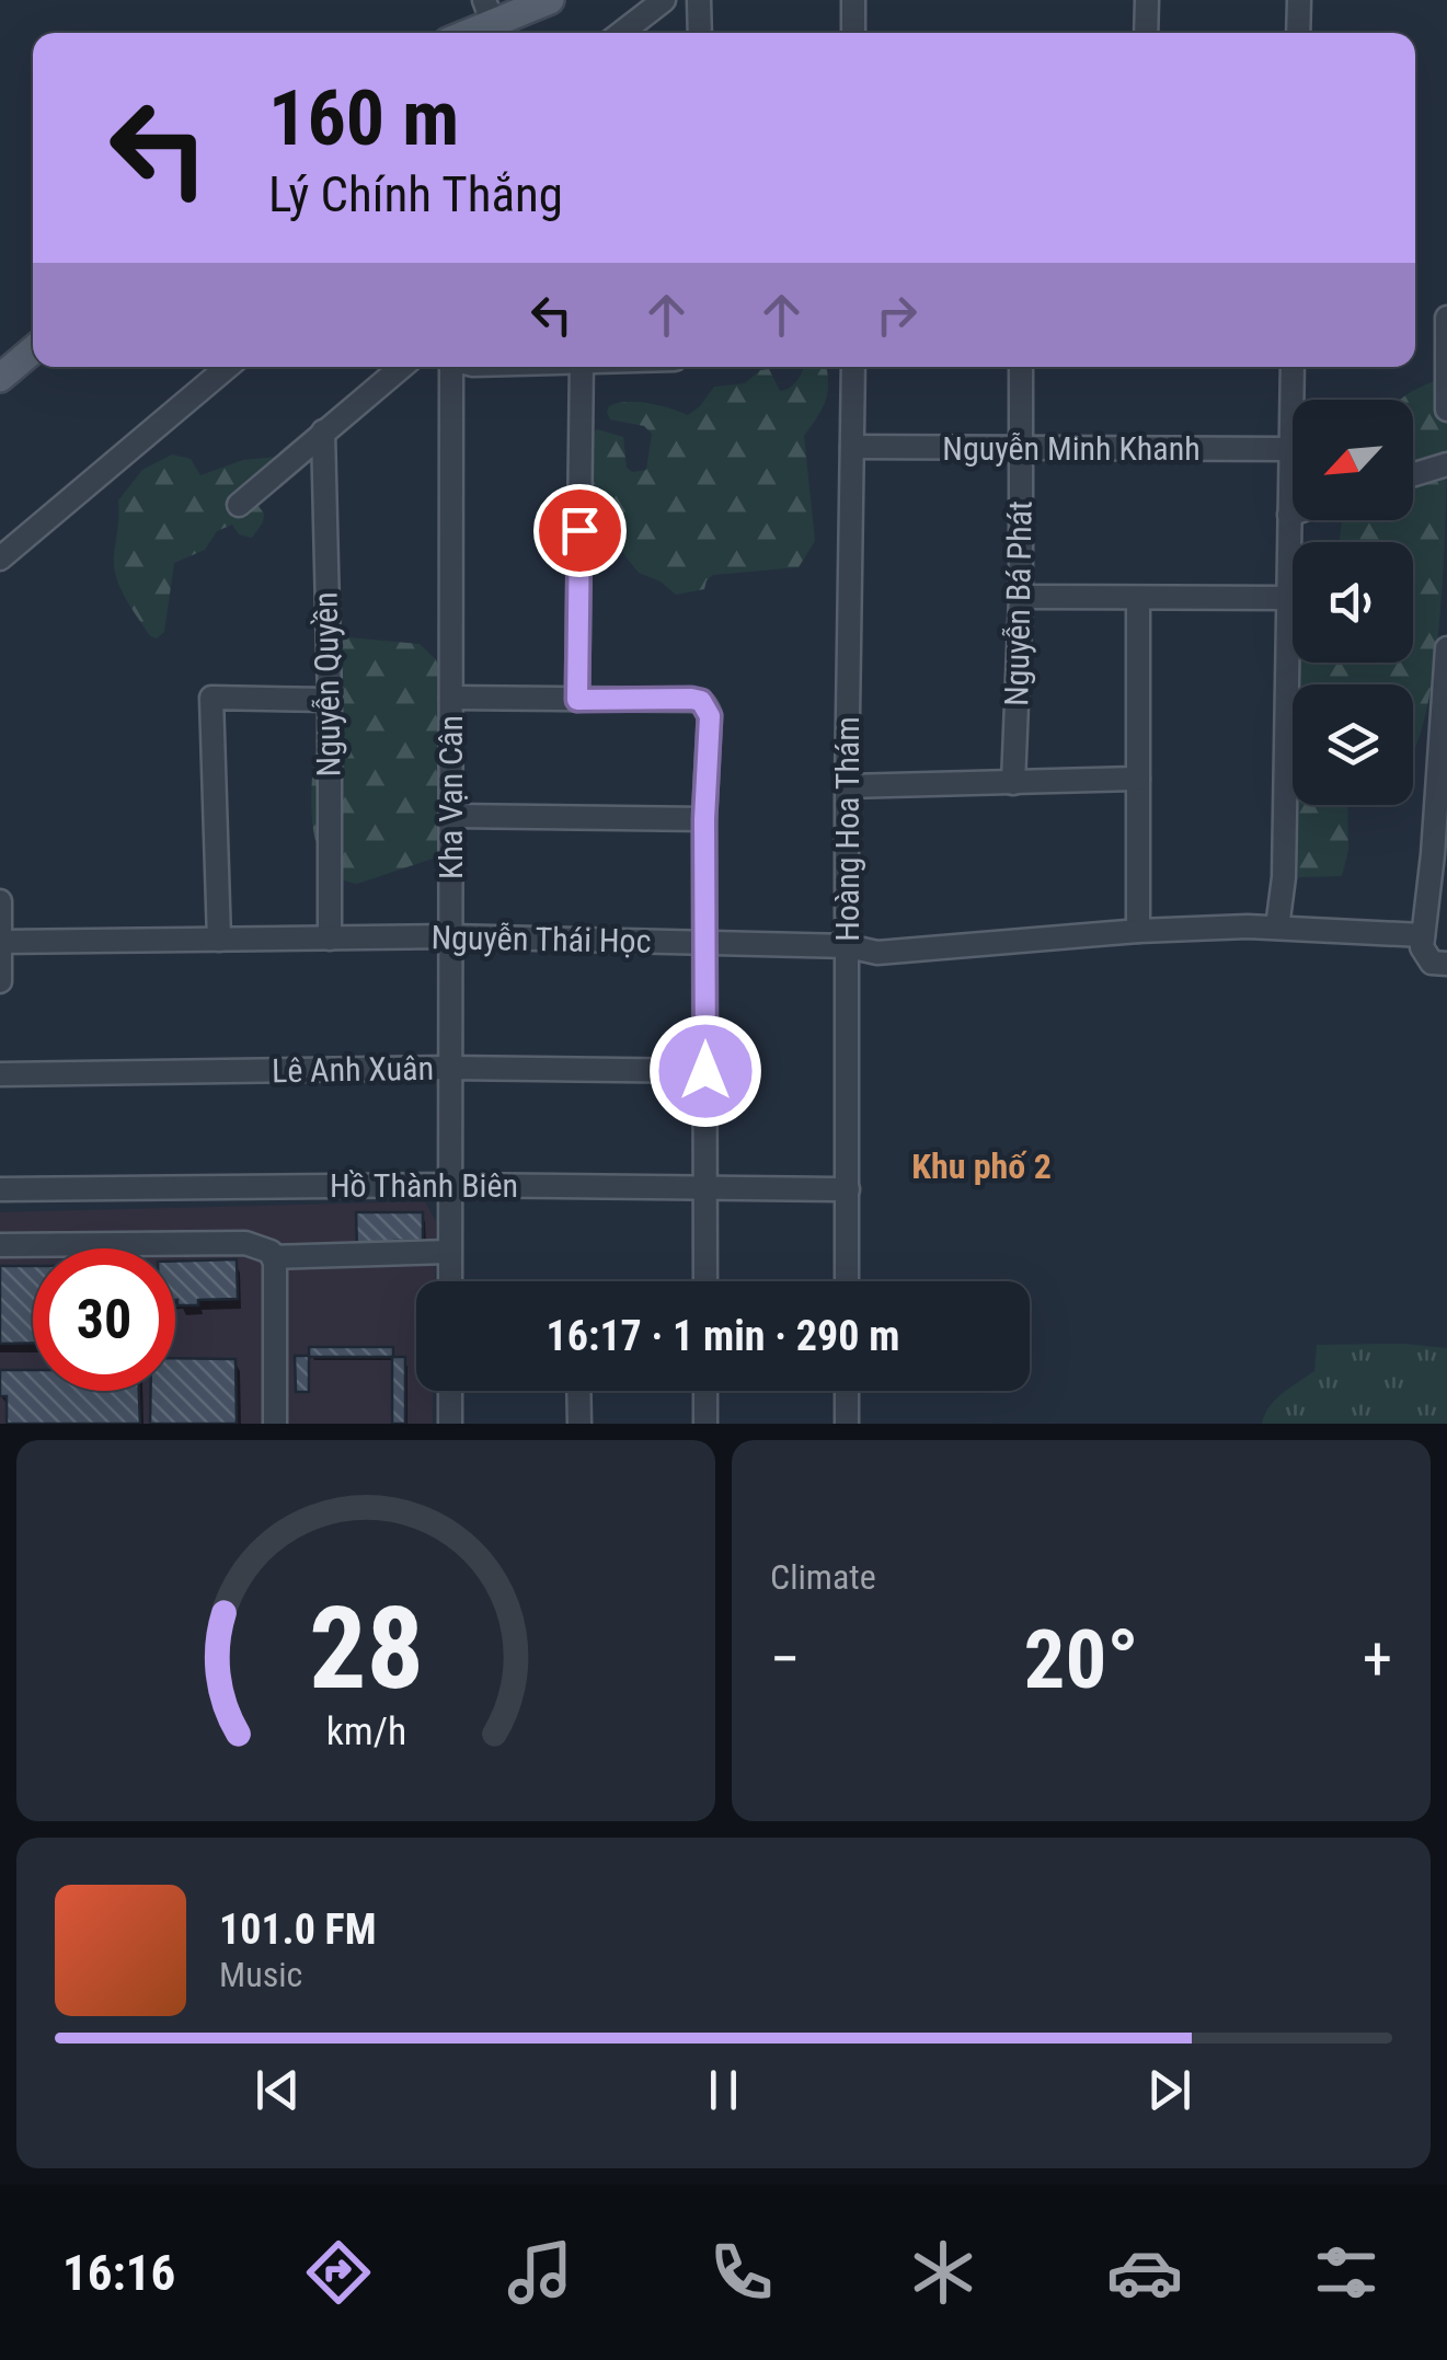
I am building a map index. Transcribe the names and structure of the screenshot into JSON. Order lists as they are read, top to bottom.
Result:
{
  "streets": {
    "street": [
      "Nguyễn Minh Khanh",
      "Nguyễn Bá Phát",
      "Nguyễn Quyền",
      "Kha Vạn Cân",
      "Hoàng Hoa Thám",
      "Nguyễn Thái Học",
      "Lê Anh Xuân",
      "Hồ Thành Biên"
    ]
  },
  "crossings": [
    ["Nguyễn Minh Khanh", "Nguyễn Bá Phát"],
    ["Nguyễn Minh Khanh", "Hoàng Hoa Thám"],
    ["Nguyễn Quyền", "Nguyễn Thái Học"],
    ["Kha Vạn Cân", "Nguyễn Thái Học"],
    ["Kha Vạn Cân", "Lê Anh Xuân"],
    ["Kha Vạn Cân", "Hồ Thành Biên"],
    ["Hoàng Hoa Thám", "Nguyễn Thái Học"],
    ["Hoàng Hoa Thám", "Hồ Thành Biên"]
  ],
  "districts": ["Khu phố 2"],
  "north": "bottom left",
  "page": {
    "turn": ["160 m", "Lý Chính Thắng"],
    "limit": "30",
    "trip": "16:17 · 1 min · 290 m",
    "tile": "Climate",
    "heat": ["−", "20°", "+"],
    "song": ["101.0 FM", "Music"],
    "tabs": "16:16",
    "gauge": ["28", "km/h"]
  }
}
